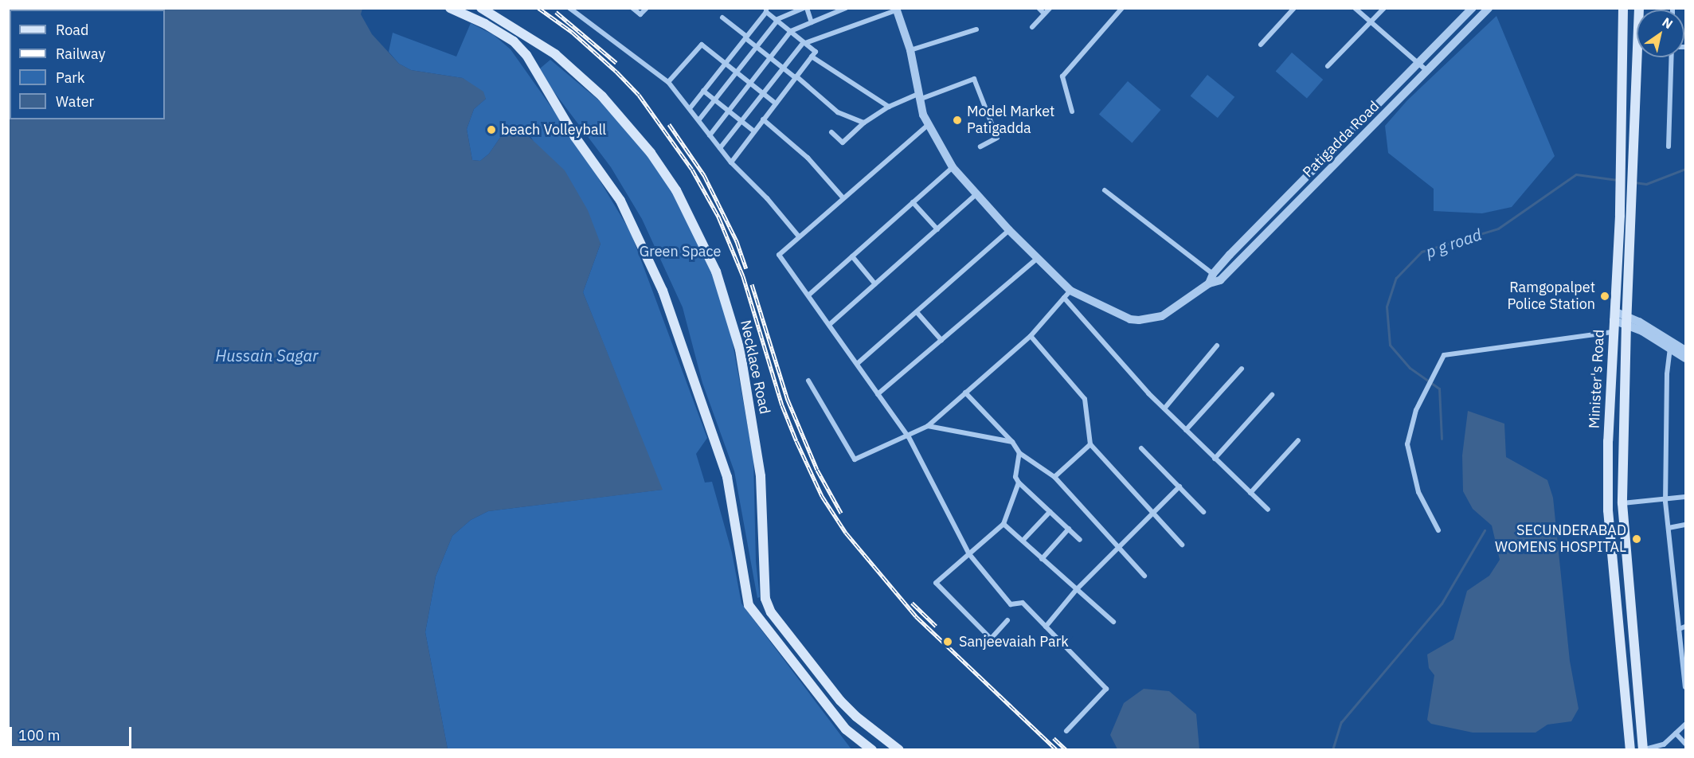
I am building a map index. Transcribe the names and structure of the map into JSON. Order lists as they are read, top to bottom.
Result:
{
  "streets": {
    "main road": ["Necklace Road", "Minister's Road"],
    "street": ["Patigadda Road"]
  },
  "water": ["p g road", "Hussain Sagar"],
  "parks": ["Green Space"],
  "places": [
    "Model Market Patigadda",
    "beach Volleyball",
    "Ramgopalpet Police Station",
    "SECUNDERABAD WOMENS HOSPITAL",
    "Sanjeevaiah Park"
  ],
  "legend": [
    "Road",
    "Railway",
    "Park",
    "Water"
  ],
  "scale_bar": "100 m",
  "north": "top right"
}
